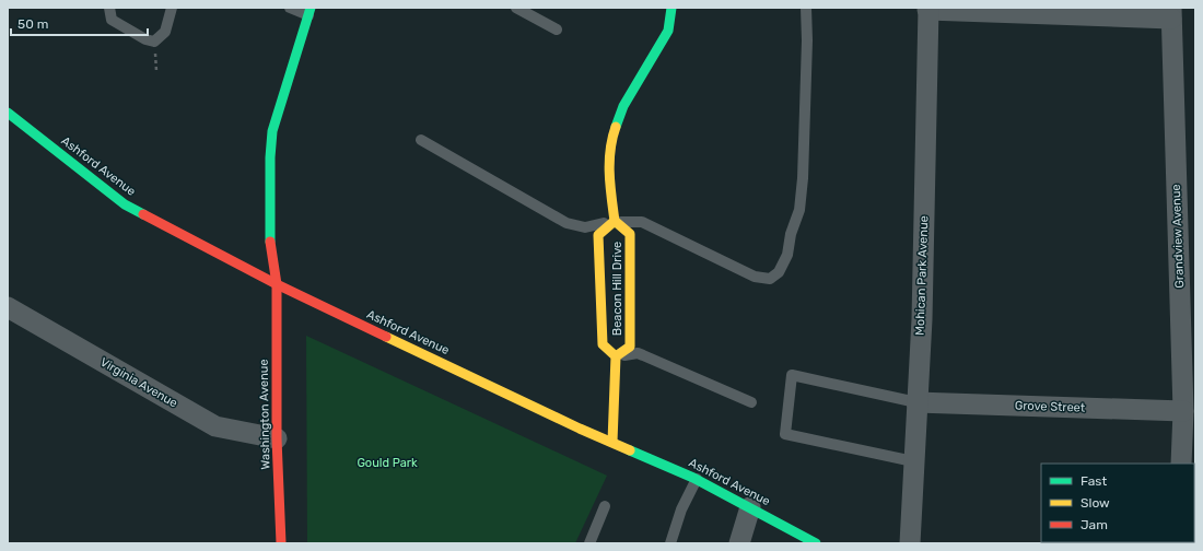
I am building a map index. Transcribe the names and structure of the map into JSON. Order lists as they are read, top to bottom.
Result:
{
  "streets": {
    "street": [
      "Ashford Avenue",
      "Grandview Avenue",
      "Mohican Park Avenue",
      "Beacon Hill Drive",
      "Virginia Avenue",
      "Grove Street",
      "Washington Avenue"
    ]
  },
  "crossings": [
    ["Ashford Avenue", "Washington Avenue"],
    ["Grandview Avenue", "Grove Street"],
    ["Mohican Park Avenue", "Grove Street"],
    ["Virginia Avenue", "Washington Avenue"]
  ],
  "parks": ["Gould Park"],
  "legend": ["Fast", "Slow", "Jam"],
  "scale_bar": "50 m"
}
